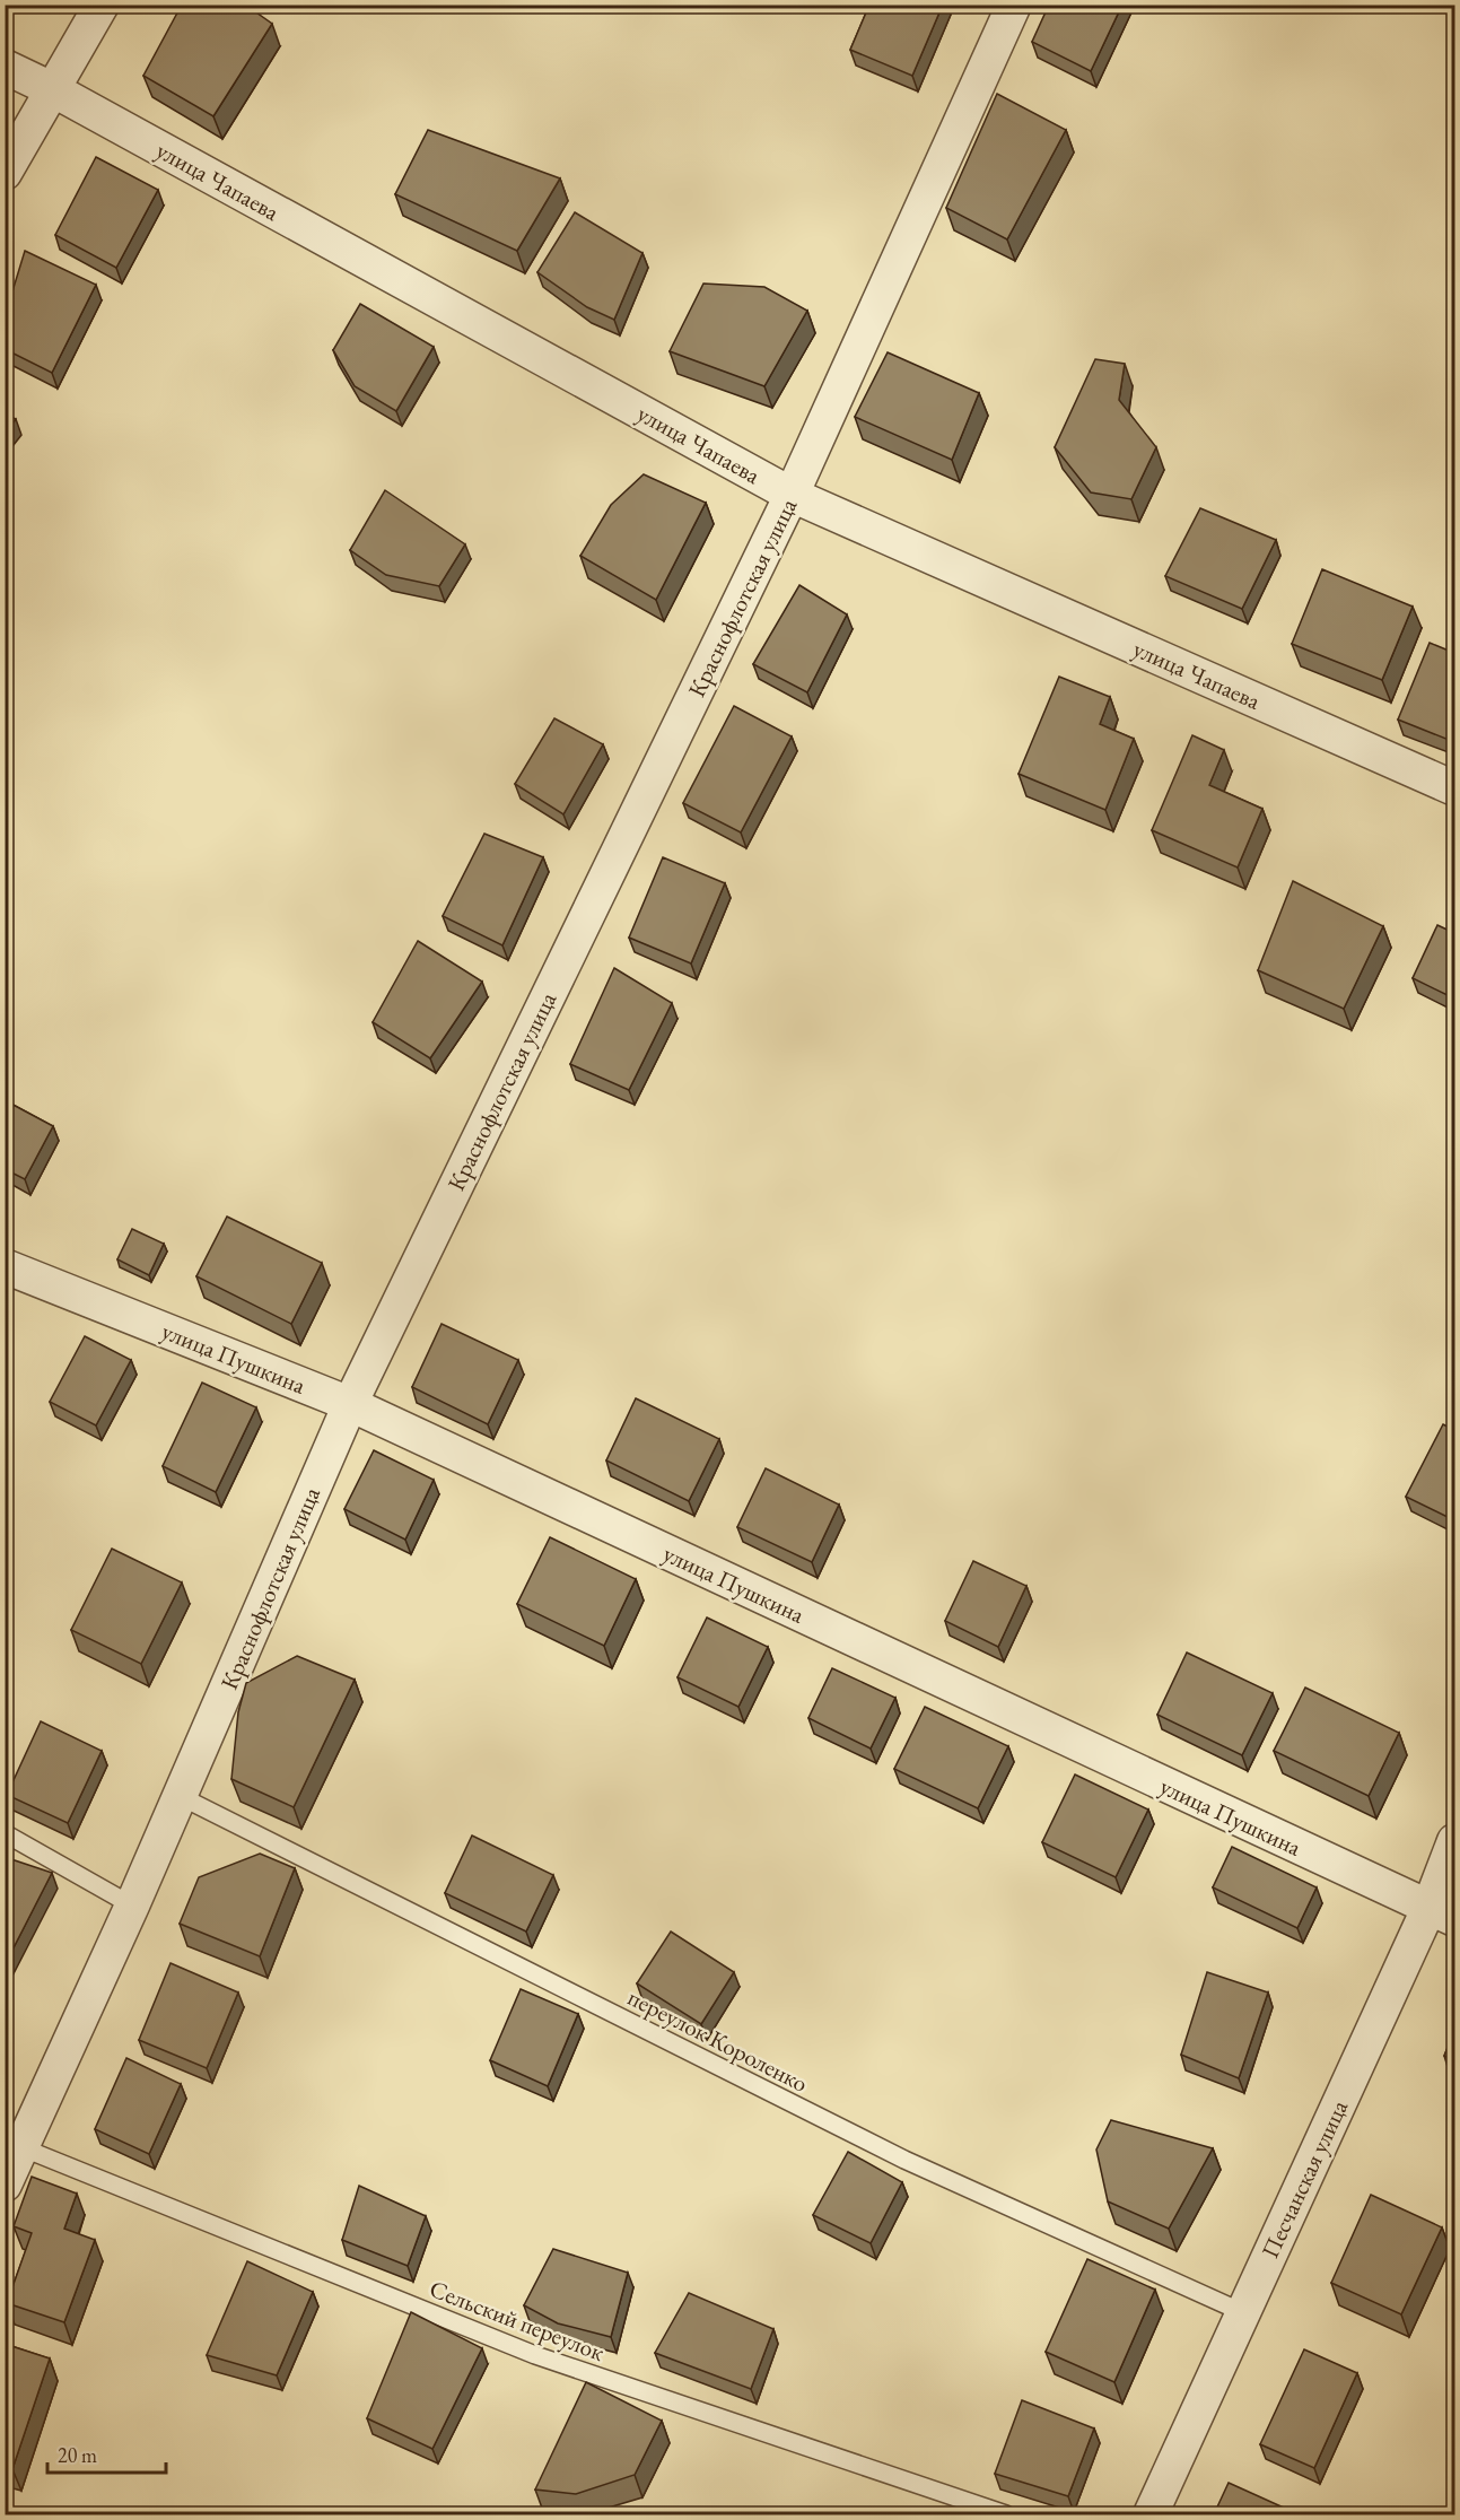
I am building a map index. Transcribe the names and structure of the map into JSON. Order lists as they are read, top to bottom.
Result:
{
  "streets": {
    "street": [
      "улица Чапаева",
      "Краснофлотская улица",
      "улица Пушкина",
      "Песчанская улица"
    ],
    "lane": ["переулок Короленко", "Сельский переулок"]
  },
  "crossings": [
    ["улица Чапаева", "Краснофлотская улица"],
    ["Краснофлотская улица", "улица Пушкина"],
    ["Краснофлотская улица", "переулок Короленко"],
    ["Краснофлотская улица", "Сельский переулок"],
    ["улица Пушкина", "Песчанская улица"],
    ["переулок Короленко", "Песчанская улица"]
  ],
  "scale_bar": "20 m"
}
